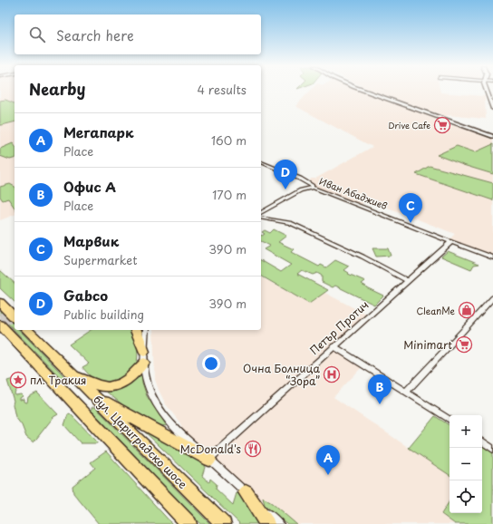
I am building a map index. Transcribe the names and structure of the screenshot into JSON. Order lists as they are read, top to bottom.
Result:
{
  "streets": {
    "highway": ["бул. Цариградско шосе"],
    "street": ["Иван Абаджиев", "Петър Протич"]
  },
  "crossings": [
    ["Иван Абаджиев", "Петър Протич"]
  ],
  "places": {
    "supermarket": ["Drive Cafe", "Minimart"],
    "shop": ["CleanMe"],
    "hospital": ["Очна Болница “Зора”"],
    "place": ["пл. Тракия"],
    "restaurant": ["McDonald's"]
  },
  "page": {
    "search": "Search here",
    "heading": ["Nearby", "4 results"],
    "list": [
      {
        "mark": "A",
        "name": "Мегапарк",
        "note": "Place",
        "value": "160 m"
      },
      {
        "mark": "B",
        "name": "Офис А",
        "note": "Place",
        "value": "170 m"
      },
      {
        "mark": "C",
        "name": "Марвик",
        "note": "Supermarket",
        "value": "390 m"
      },
      {
        "mark": "D",
        "name": "Gabco",
        "note": "Public building",
        "value": "390 m"
      }
    ],
    "pins": [
      "D",
      "C",
      "B",
      "A"
    ],
    "map_buttons": ["+", "−"]
  }
}
